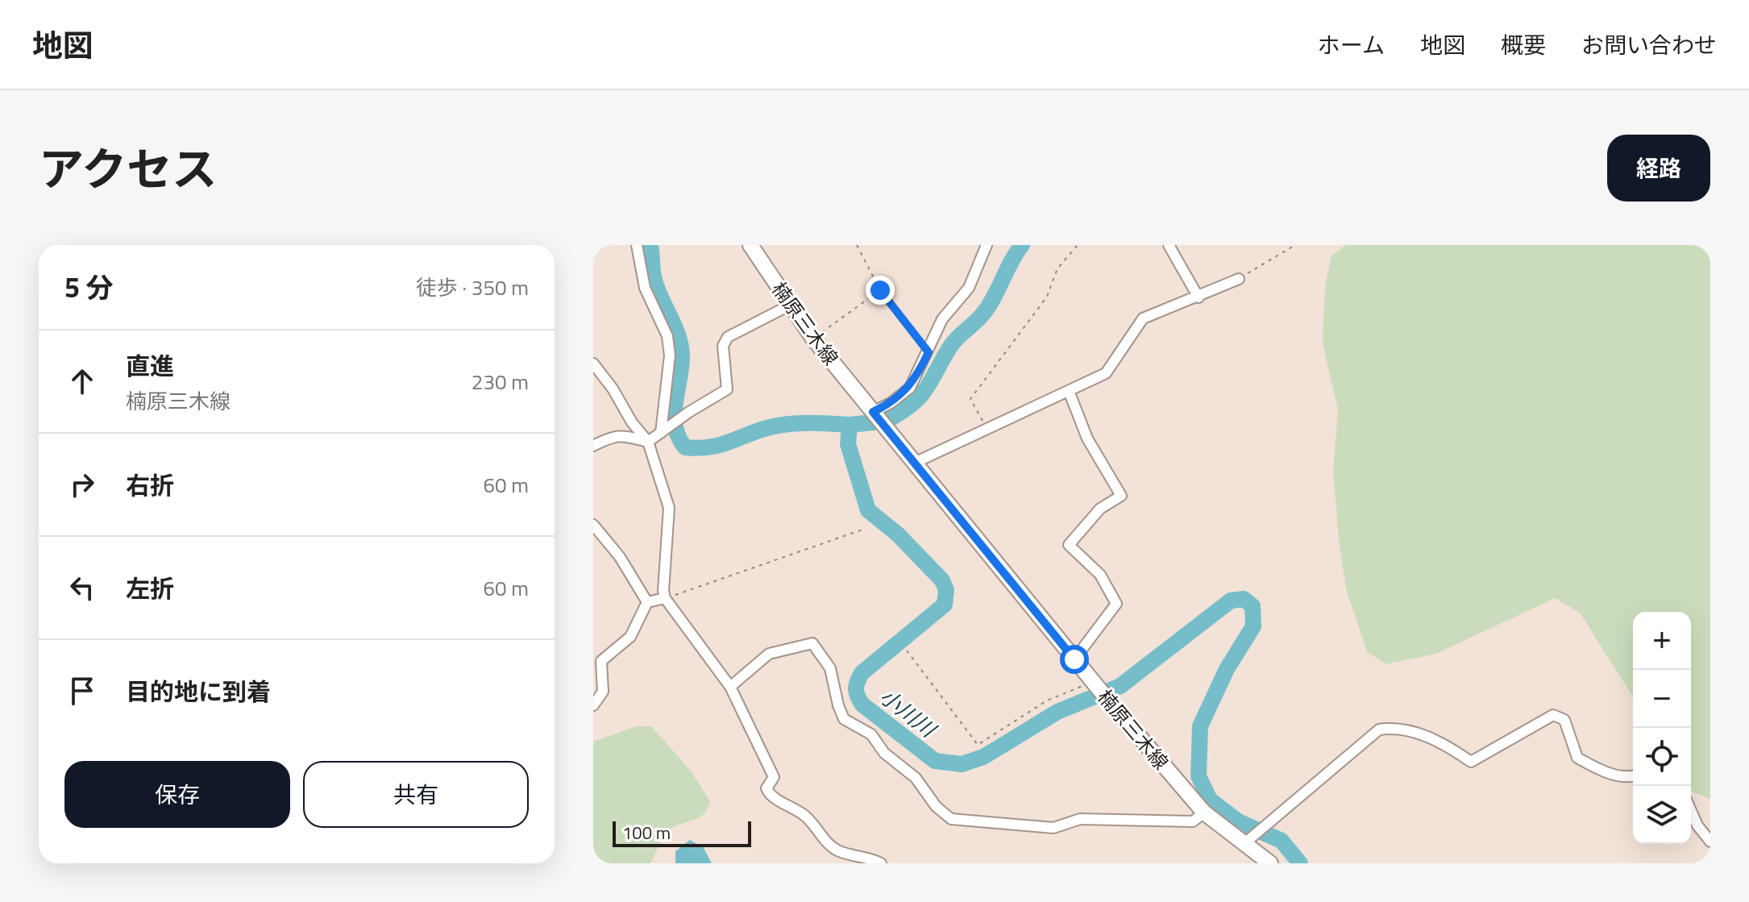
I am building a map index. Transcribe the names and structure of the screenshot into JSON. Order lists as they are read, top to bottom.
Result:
{
  "streets": {
    "main road": ["楠原三木線"]
  },
  "water": ["小川川"],
  "scale_bar": "100 m",
  "page": {
    "header": "地図",
    "nav": [
      "ホーム",
      "地図",
      "概要",
      "お問い合わせ"
    ],
    "title": "アクセス",
    "buttons": [
      "経路",
      ["保存", "共有"]
    ],
    "heading": ["5 分", "徒歩 · 350 m"],
    "list": [
      ["直進", "楠原三木線", "230 m"],
      ["右折", "60 m"],
      ["左折", "60 m"],
      "目的地に到着"
    ],
    "map_buttons": ["+", "−"],
    "scale": "100 m"
  }
}
